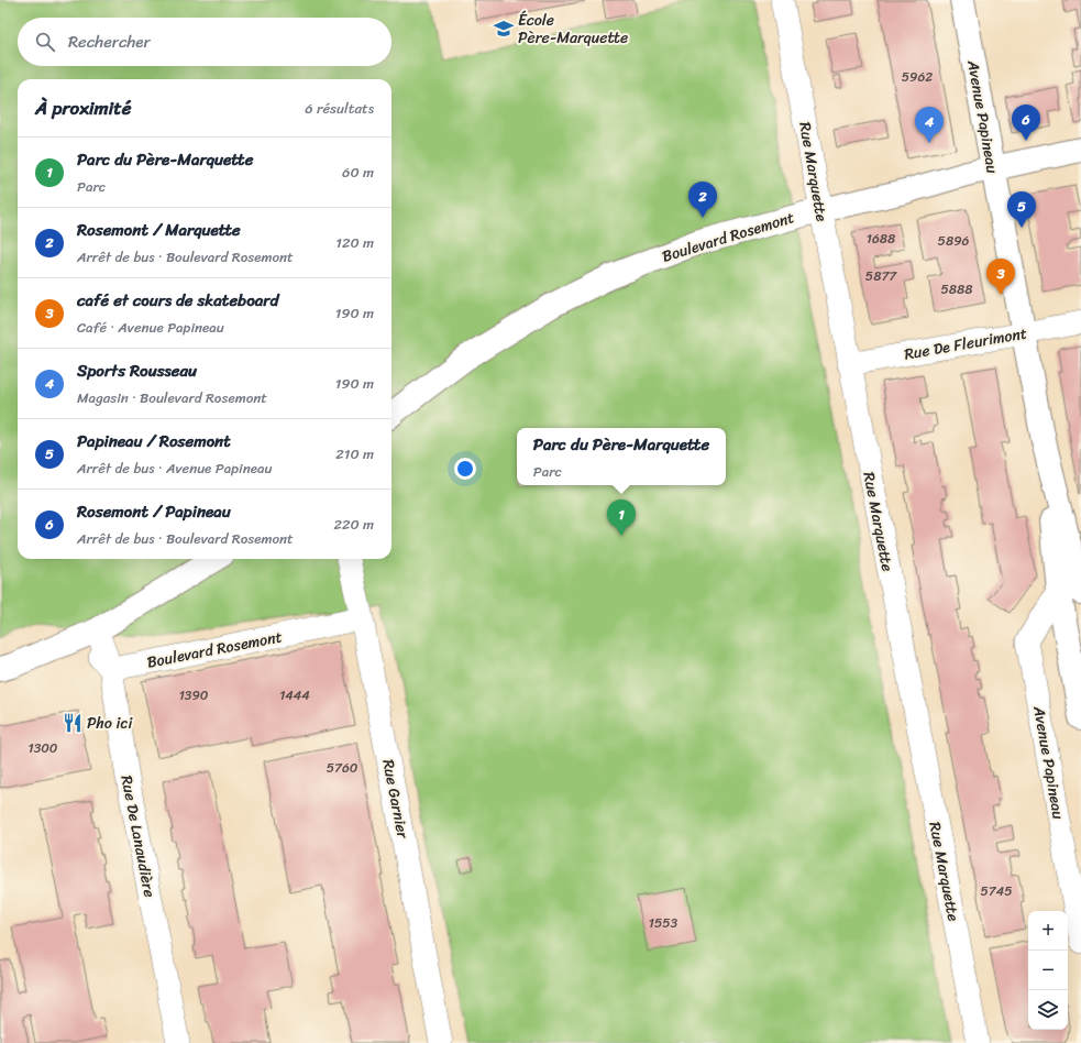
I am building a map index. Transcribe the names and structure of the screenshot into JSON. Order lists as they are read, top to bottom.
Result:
{
  "streets": {
    "main road": ["Avenue Papineau", "Boulevard Rosemont"],
    "street": [
      "Rue Marquette",
      "Rue De Fleurimont",
      "Rue Garnier",
      "Rue De Lanaudière"
    ]
  },
  "crossings": [
    ["Avenue Papineau", "Boulevard Rosemont"],
    ["Avenue Papineau", "Rue De Fleurimont"],
    ["Rue Marquette", "Boulevard Rosemont"],
    ["Rue Marquette", "Rue De Fleurimont"],
    ["Boulevard Rosemont", "Rue Garnier"],
    ["Boulevard Rosemont", "Rue De Lanaudière"]
  ],
  "places": {
    "school or university": ["École Père-Marquette"],
    "restaurant": ["Pho ici"]
  },
  "house_numbers": [
    "5962",
    "1688",
    "5896",
    "5877",
    "5888",
    "1390",
    "1444",
    "1300",
    "5760",
    "5745",
    "1553"
  ],
  "page": {
    "search": "Rechercher",
    "heading": ["À proximité", "6 résultats"],
    "pins": [
      "6",
      "4",
      "2",
      "5",
      "3",
      "1"
    ],
    "list": [
      {
        "mark": "1",
        "name": "Parc du Père-Marquette",
        "note": "Parc",
        "value": "60 m"
      },
      {
        "mark": "2",
        "name": "Rosemont / Marquette",
        "note": "Arrêt de bus · Boulevard Rosemont",
        "value": "120 m"
      },
      {
        "mark": "3",
        "name": "café et cours de skateboard",
        "note": "Café · Avenue Papineau",
        "value": "190 m"
      },
      {
        "mark": "4",
        "name": "Sports Rousseau",
        "note": "Magasin · Boulevard Rosemont",
        "value": "190 m"
      },
      {
        "mark": "5",
        "name": "Papineau / Rosemont",
        "note": "Arrêt de bus · Avenue Papineau",
        "value": "210 m"
      },
      {
        "mark": "6",
        "name": "Rosemont / Papineau",
        "note": "Arrêt de bus · Boulevard Rosemont",
        "value": "220 m"
      }
    ],
    "popup": ["Parc du Père-Marquette", "Parc"],
    "map_buttons": ["+", "−"]
  }
}
